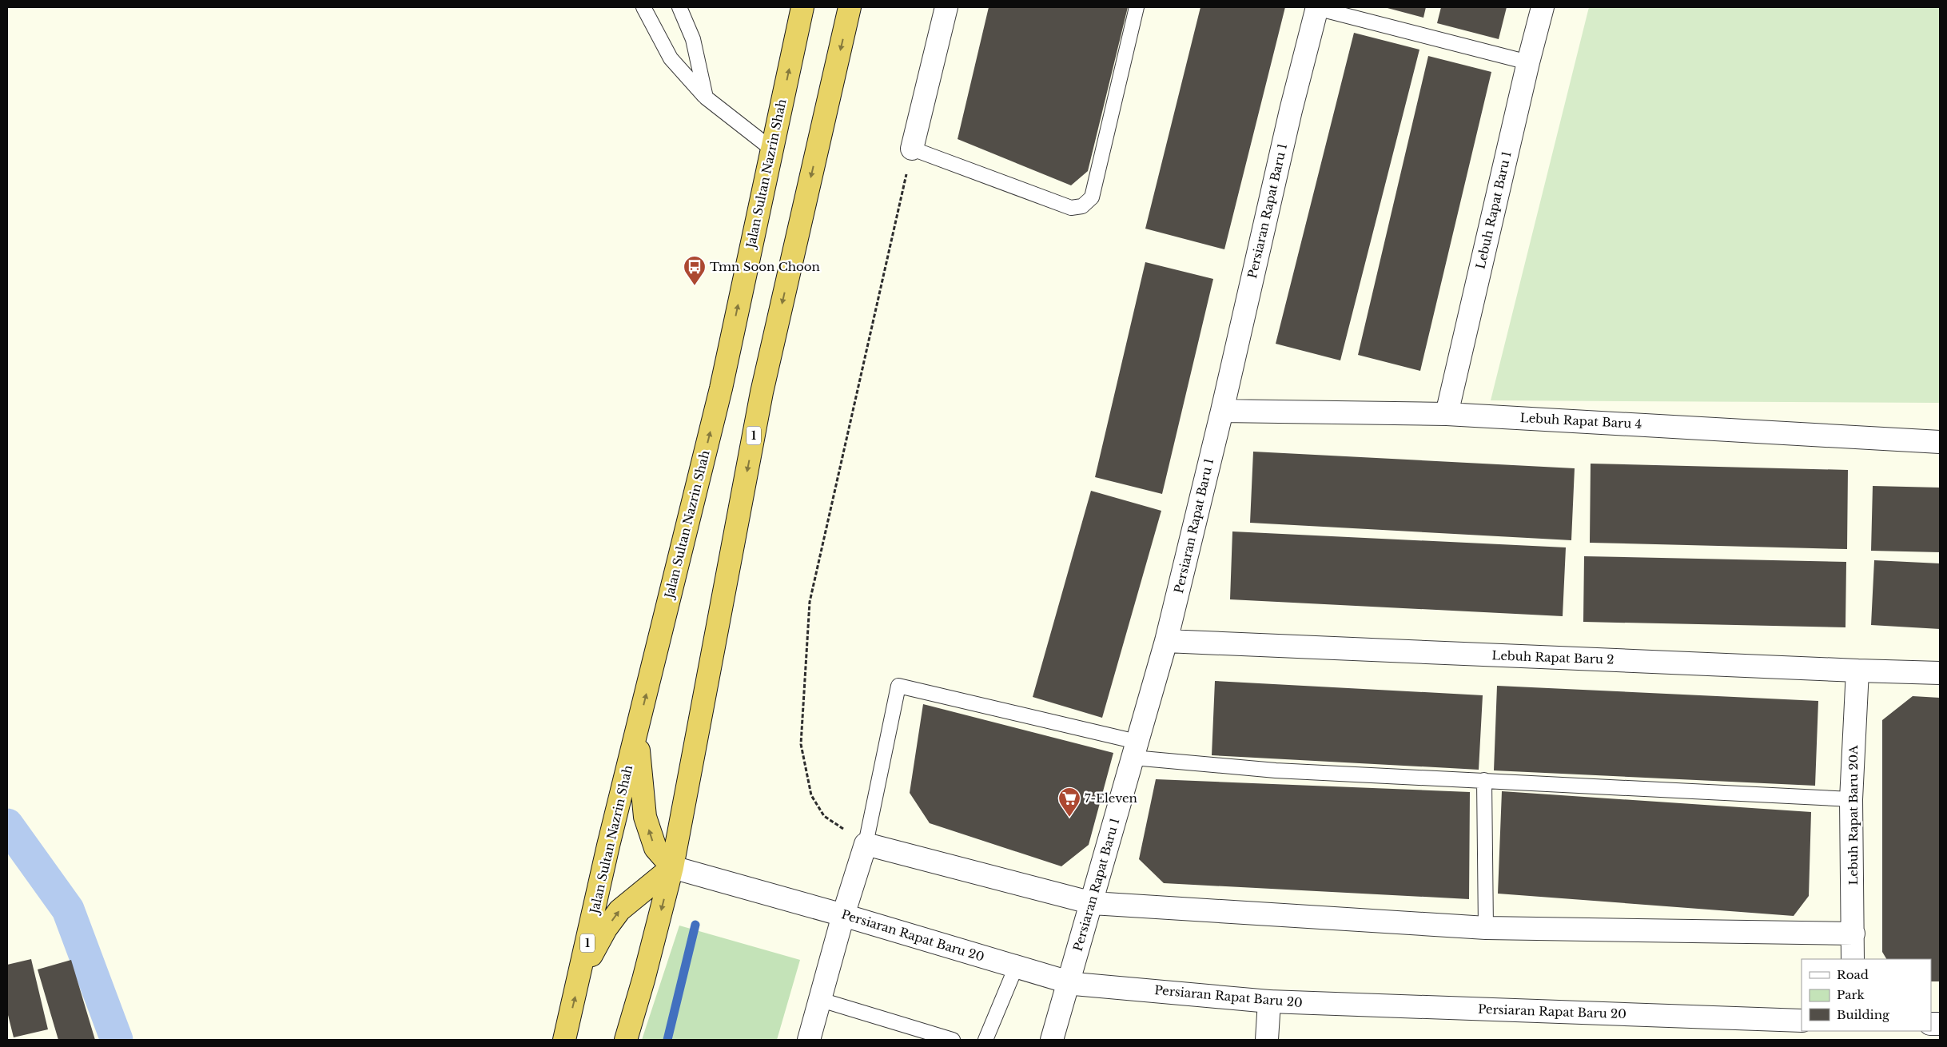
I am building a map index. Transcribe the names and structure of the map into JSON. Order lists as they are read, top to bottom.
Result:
{
  "streets": {
    "highway": ["Jalan Sultan Nazrin Shah", "1"],
    "street": [
      "Lebuh Rapat Baru 1",
      "Persiaran Rapat Baru 1",
      "Lebuh Rapat Baru 4",
      "Lebuh Rapat Baru 2",
      "Lebuh Rapat Baru 20A",
      "Persiaran Rapat Baru 20"
    ]
  },
  "crossings": [
    ["Lebuh Rapat Baru 1", "Lebuh Rapat Baru 4"],
    ["Persiaran Rapat Baru 1", "Lebuh Rapat Baru 4"],
    ["Persiaran Rapat Baru 1", "Lebuh Rapat Baru 2"],
    ["Persiaran Rapat Baru 1", "Persiaran Rapat Baru 20"],
    ["1", "Persiaran Rapat Baru 20"],
    ["Lebuh Rapat Baru 2", "Lebuh Rapat Baru 20A"]
  ],
  "places": {
    "bus stop": ["Tmn Soon Choon"],
    "supermarket": ["7-Eleven"]
  },
  "legend": ["Road", "Park", "Building"]
}
